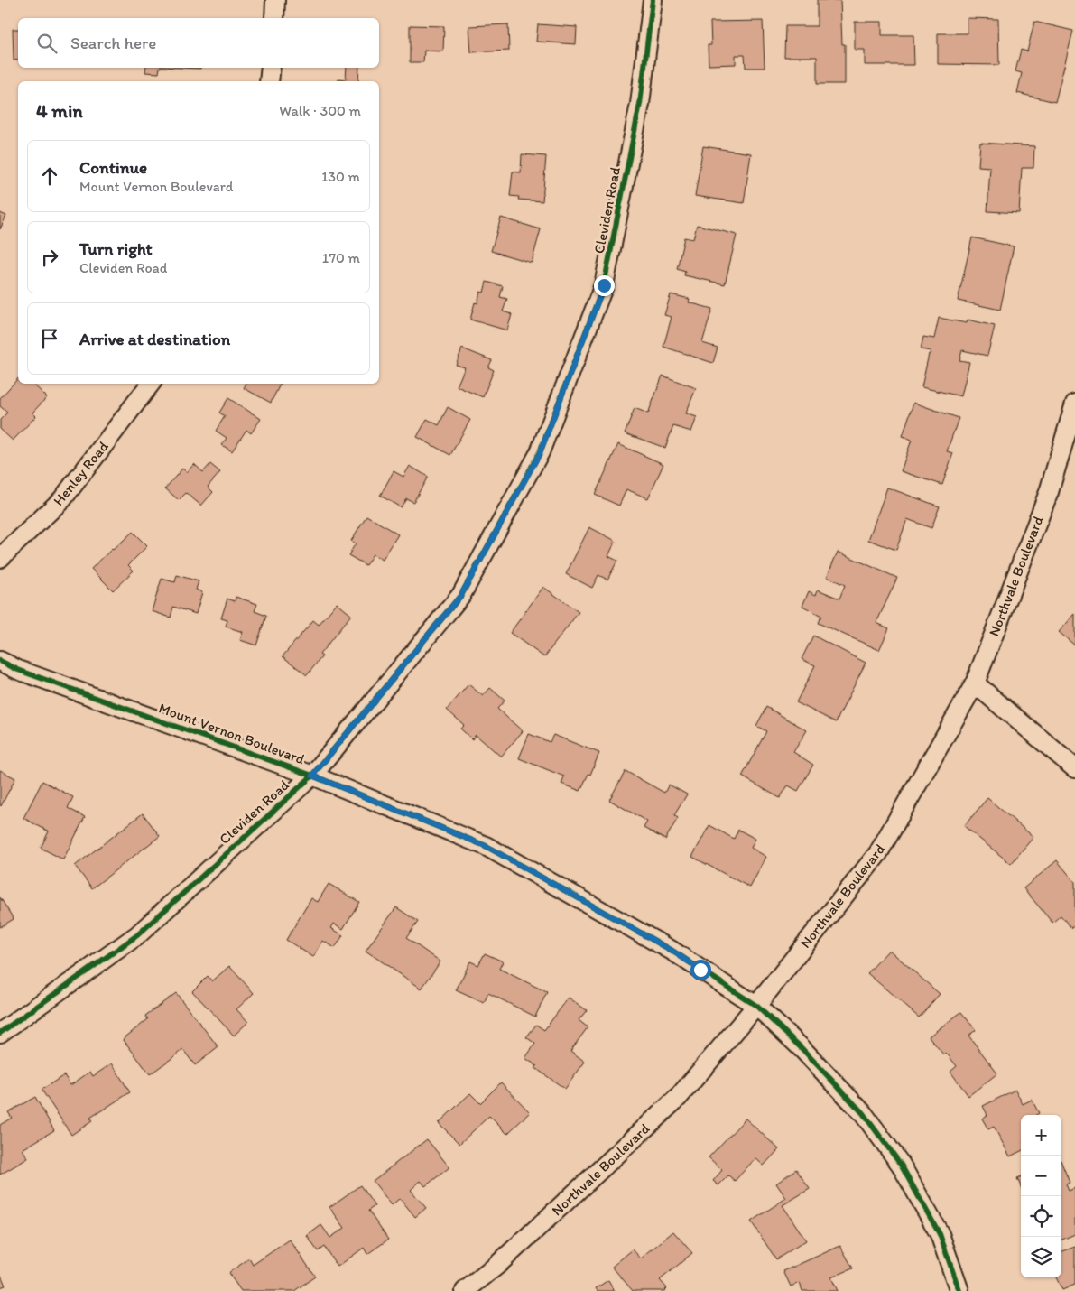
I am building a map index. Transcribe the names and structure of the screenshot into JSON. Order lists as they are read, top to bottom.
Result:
{
  "streets": {
    "street": [
      "Cleviden Road",
      "Henley Road",
      "Northvale Boulevard",
      "Mount Vernon Boulevard"
    ]
  },
  "crossings": [
    ["Cleviden Road", "Mount Vernon Boulevard"],
    ["Northvale Boulevard", "Mount Vernon Boulevard"]
  ],
  "page": {
    "search": "Search here",
    "heading": ["4 min", "Walk · 300 m"],
    "list": [
      ["Continue", "Mount Vernon Boulevard", "130 m"],
      ["Turn right", "Cleviden Road", "170 m"],
      "Arrive at destination"
    ],
    "map_buttons": ["+", "−"]
  }
}
